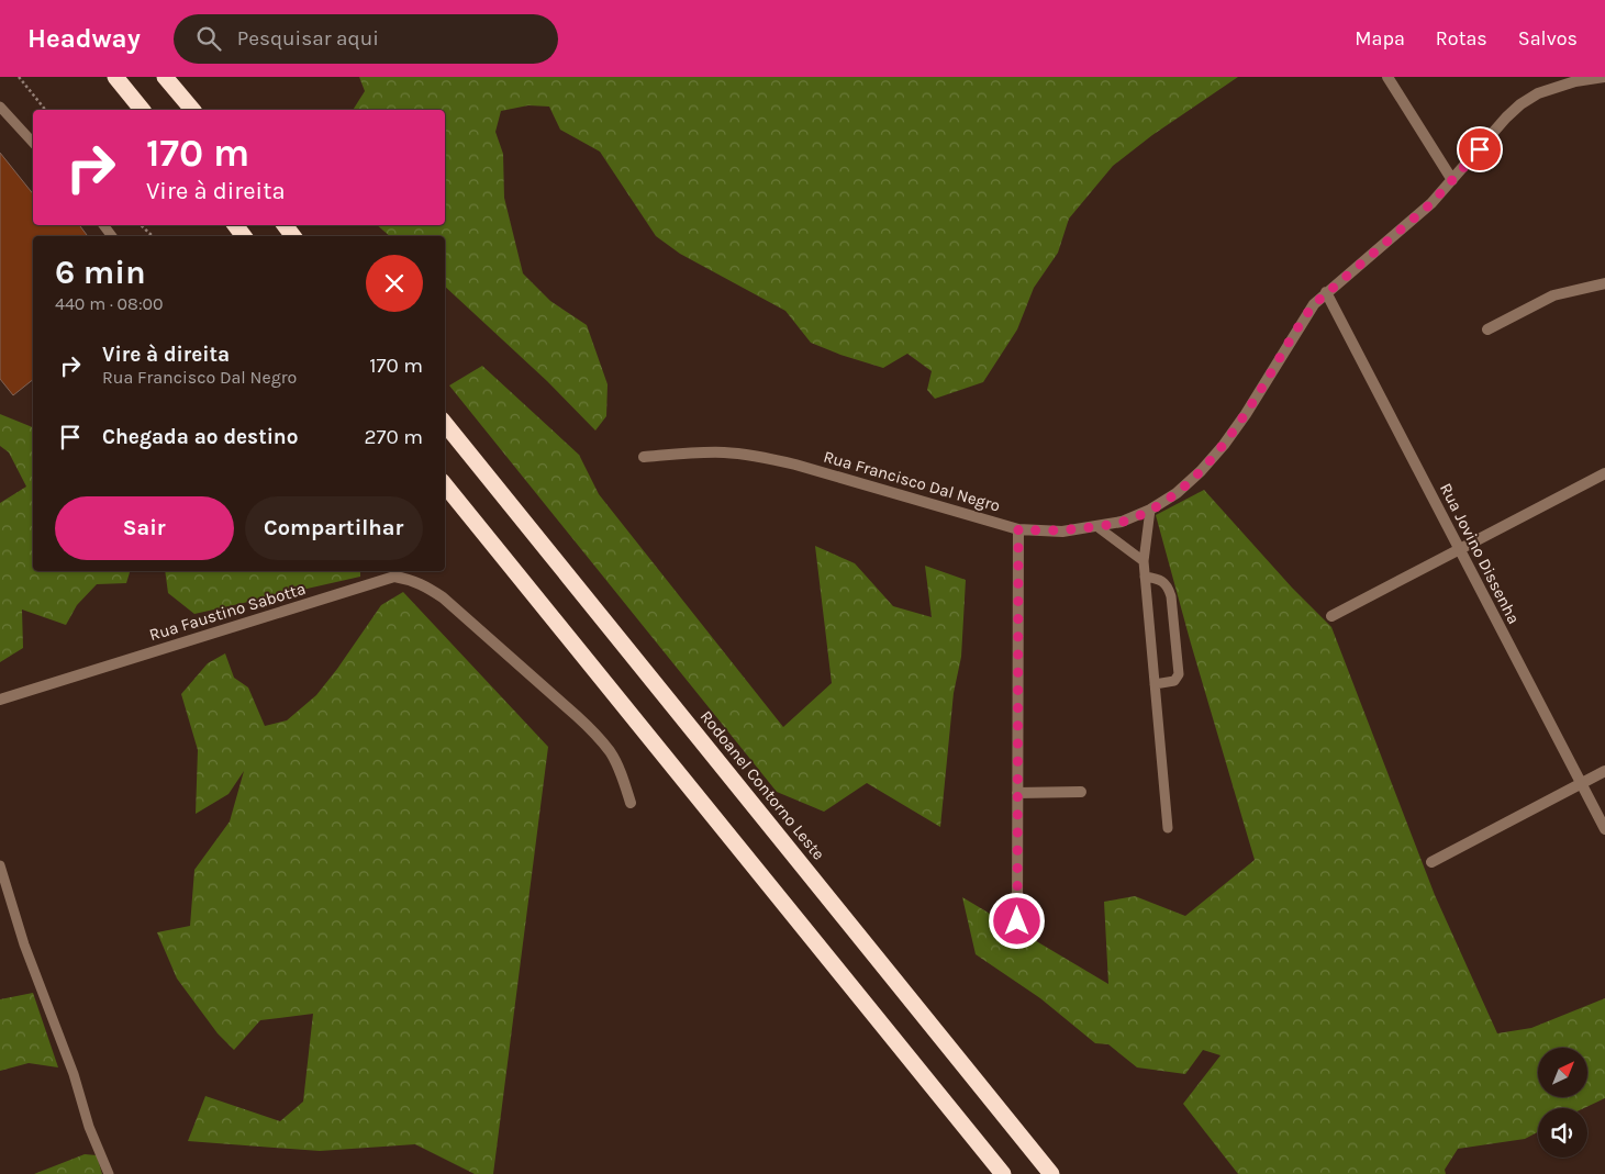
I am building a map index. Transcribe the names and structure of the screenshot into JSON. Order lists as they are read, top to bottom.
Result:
{
  "streets": {
    "highway": ["Rodoanel Contorno Leste"],
    "street": ["Rua Francisco Dal Negro", "Rua Jovino Dissenha", "Rua Faustino Sabotta"]
  },
  "crossings": [
    ["Rua Francisco Dal Negro", "Rua Jovino Dissenha"]
  ],
  "north": "top right",
  "page": {
    "header": "Headway",
    "search": "Pesquisar aqui",
    "nav": ["Mapa", "Rotas", "Salvos"],
    "turn": ["170 m", "Vire à direita"],
    "heading": ["6 min", "440 m · 08:00"],
    "list": [
      {
        "name": "Vire à direita",
        "note": "Rua Francisco Dal Negro",
        "value": "170 m"
      },
      {
        "name": "Chegada ao destino",
        "value": "270 m"
      }
    ],
    "buttons": ["Sair", "Compartilhar"]
  }
}
